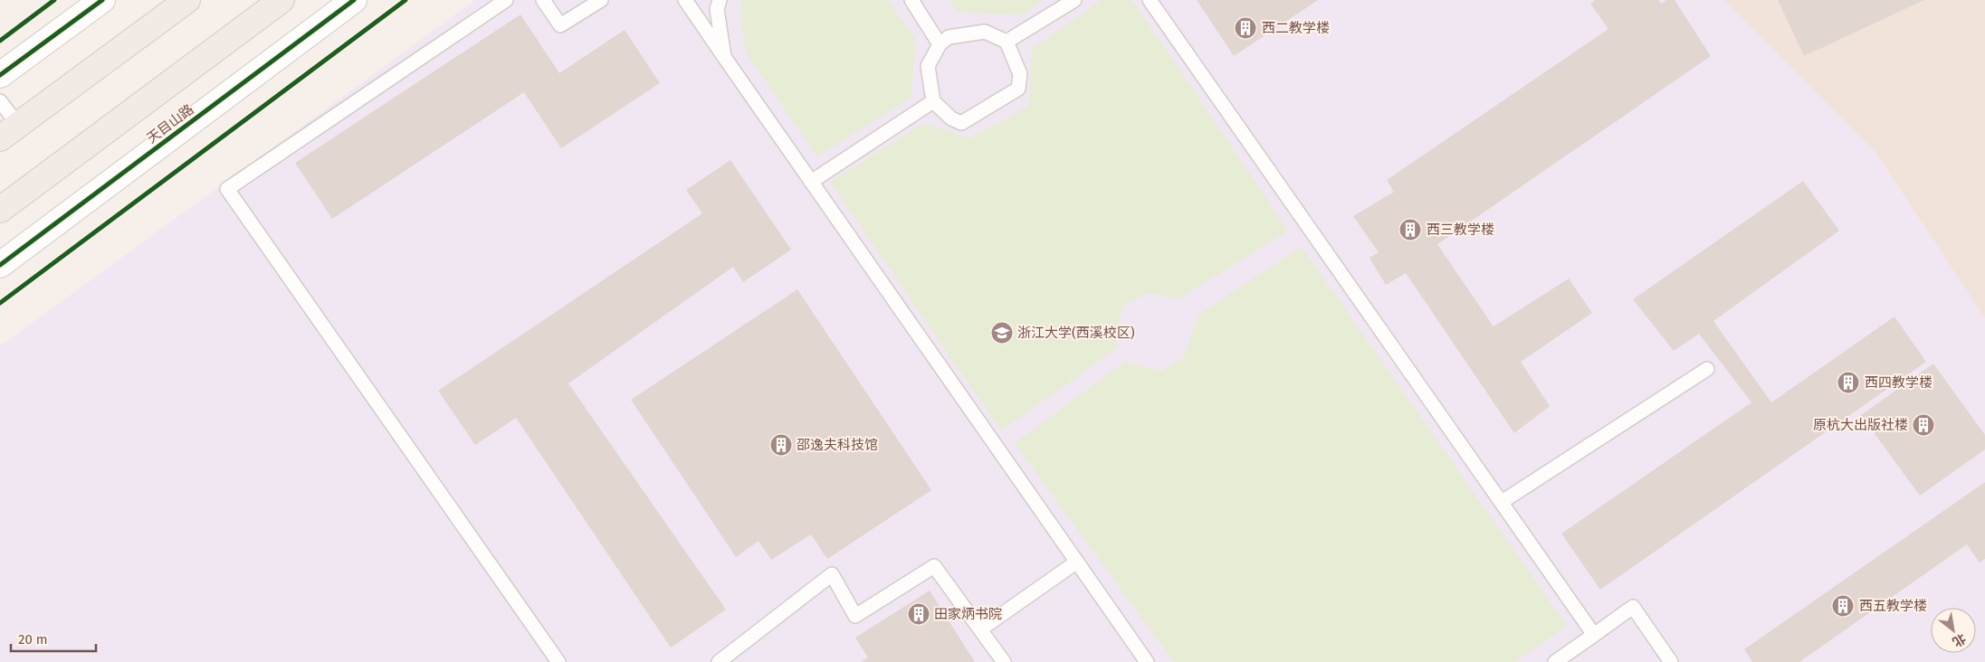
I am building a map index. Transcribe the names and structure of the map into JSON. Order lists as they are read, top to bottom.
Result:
{
  "streets": {
    "main road": ["天目山路"]
  },
  "places": {
    "building": [
      "西二教学楼",
      "西三教学楼",
      "西四教学楼",
      "原杭大出版社楼",
      "邵逸夫科技馆",
      "西五教学楼",
      "田家炳书院"
    ],
    "school or university": ["浙江大学(西溪校区)"]
  },
  "scale_bar": "20 m",
  "north": "bottom right"
}
